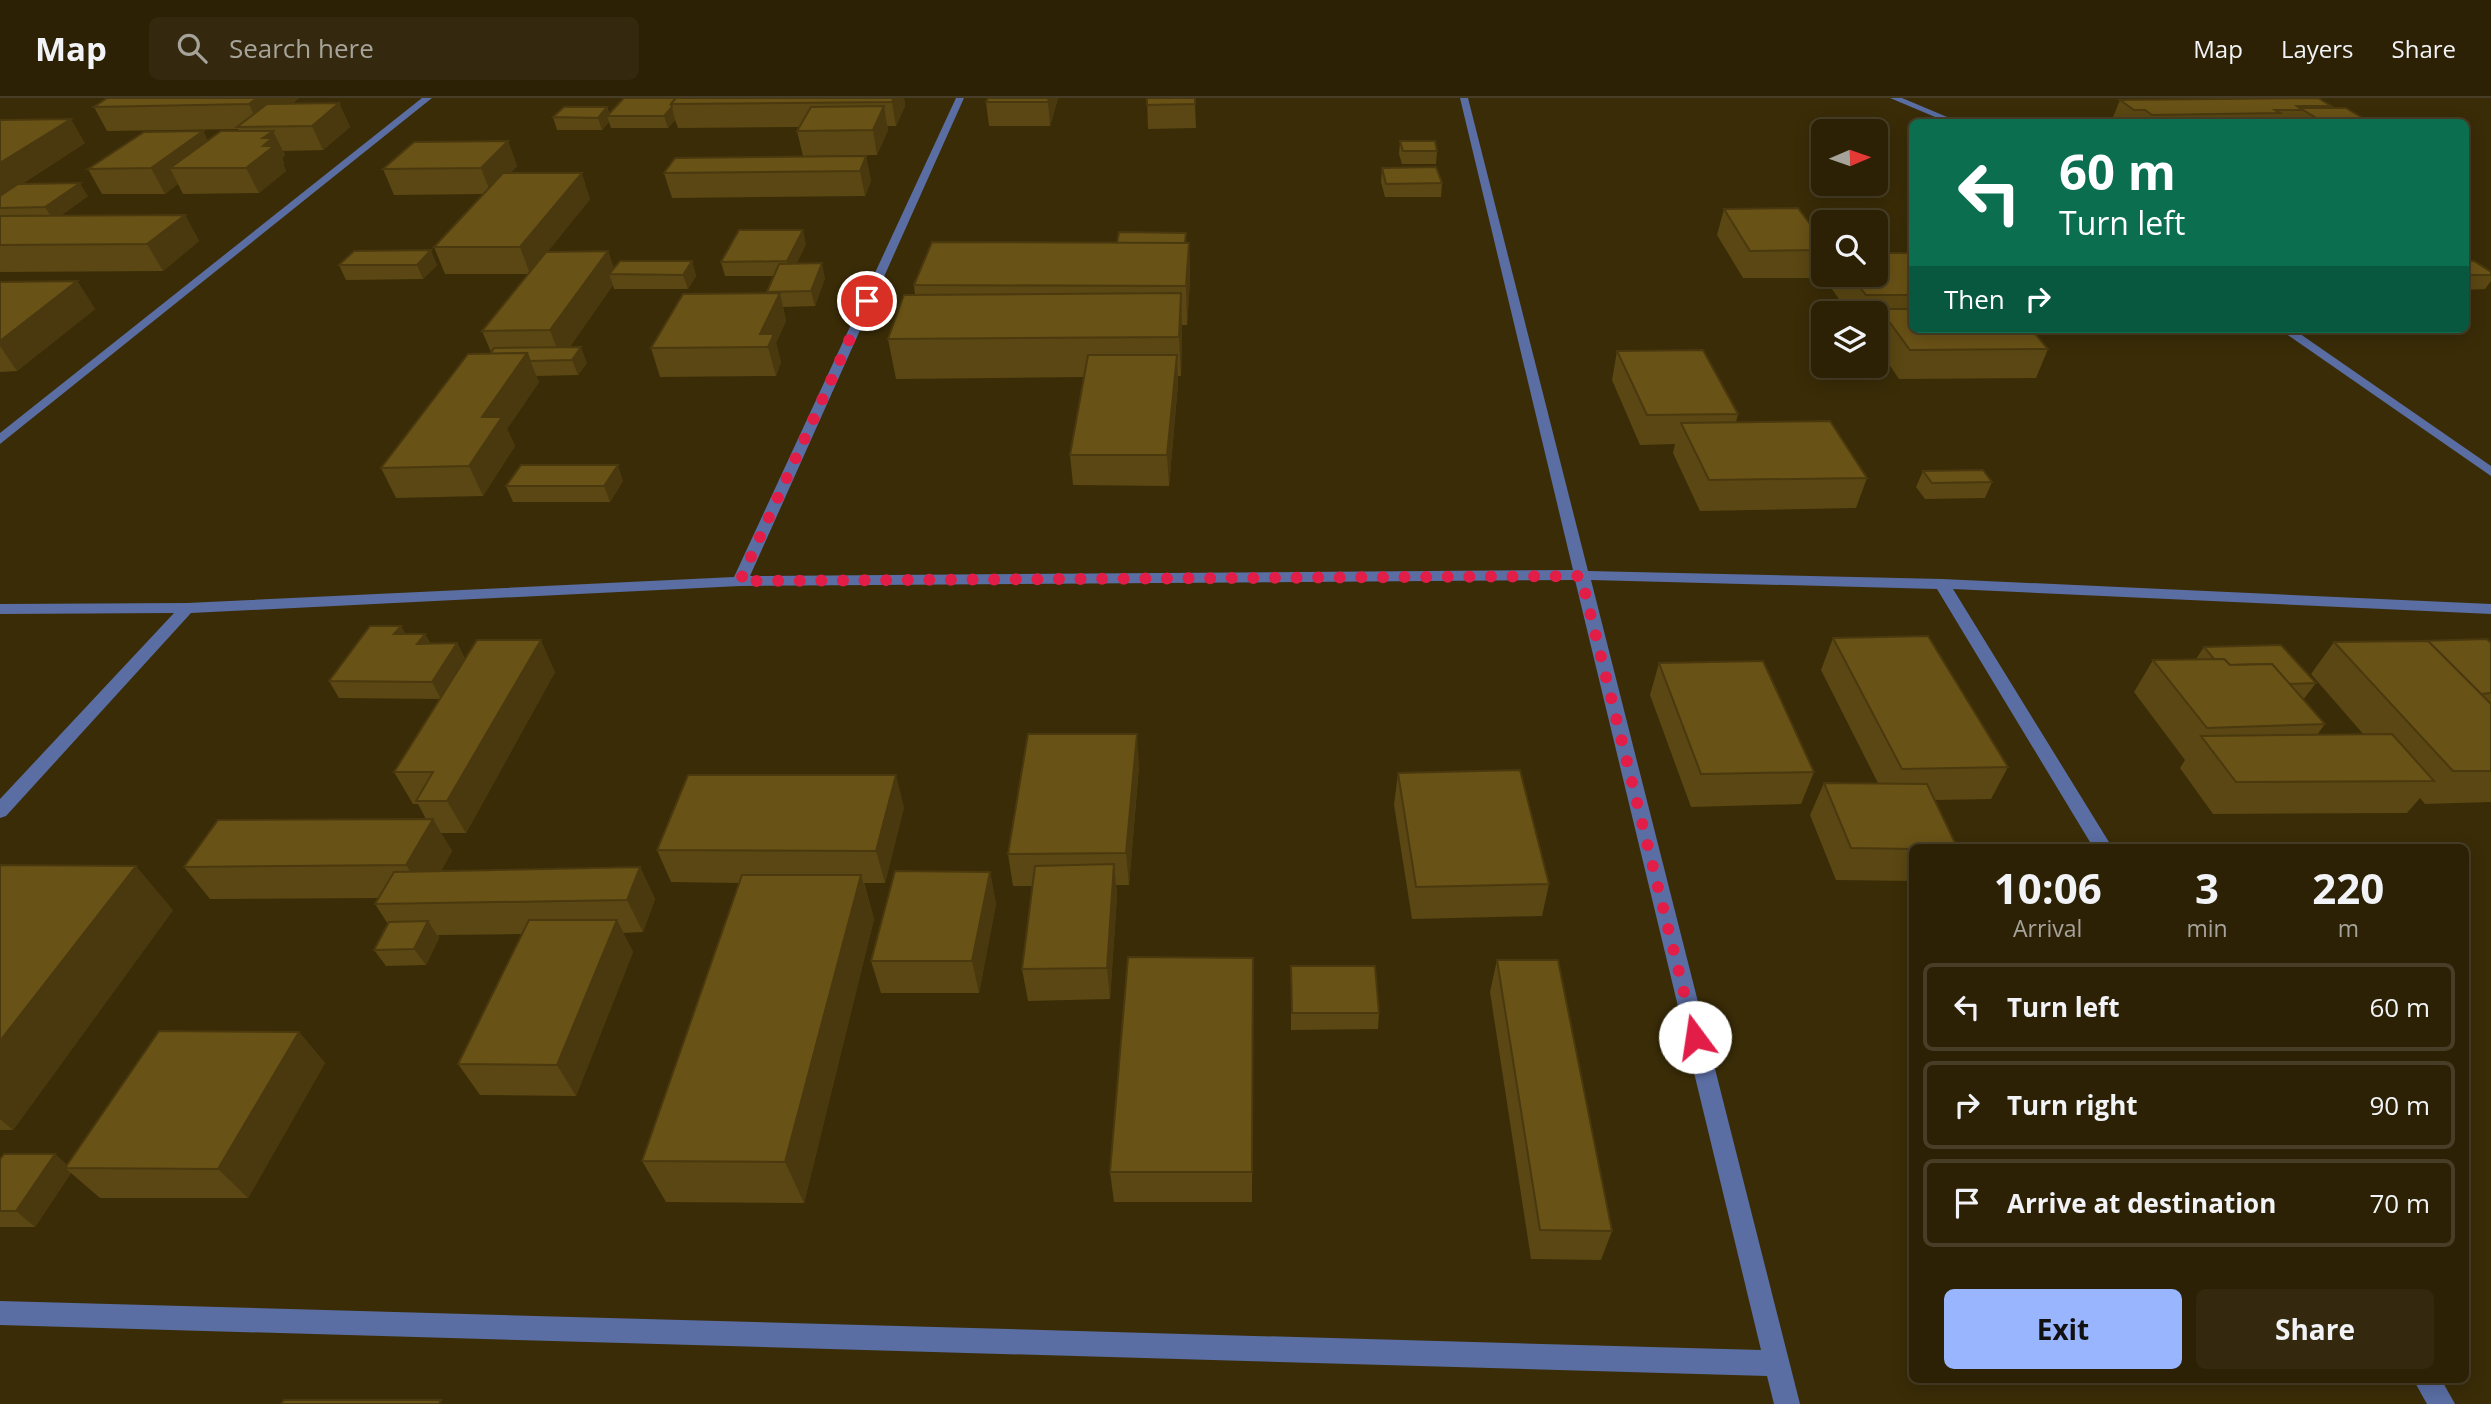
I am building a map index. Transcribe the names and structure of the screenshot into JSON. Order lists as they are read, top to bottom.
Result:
{
  "north": "right",
  "page": {
    "header": "Map",
    "search": "Search here",
    "nav": ["Map", "Layers", "Share"],
    "turn": ["60 m", "Turn left"],
    "then": "Then",
    "eta": [
      "10:06",
      "Arrival",
      "3",
      "min",
      "220",
      "m"
    ],
    "list": [
      {
        "name": "Turn left",
        "value": "60 m"
      },
      {
        "name": "Turn right",
        "value": "90 m"
      },
      {
        "name": "Arrive at destination",
        "value": "70 m"
      }
    ],
    "buttons": ["Exit", "Share"]
  }
}
